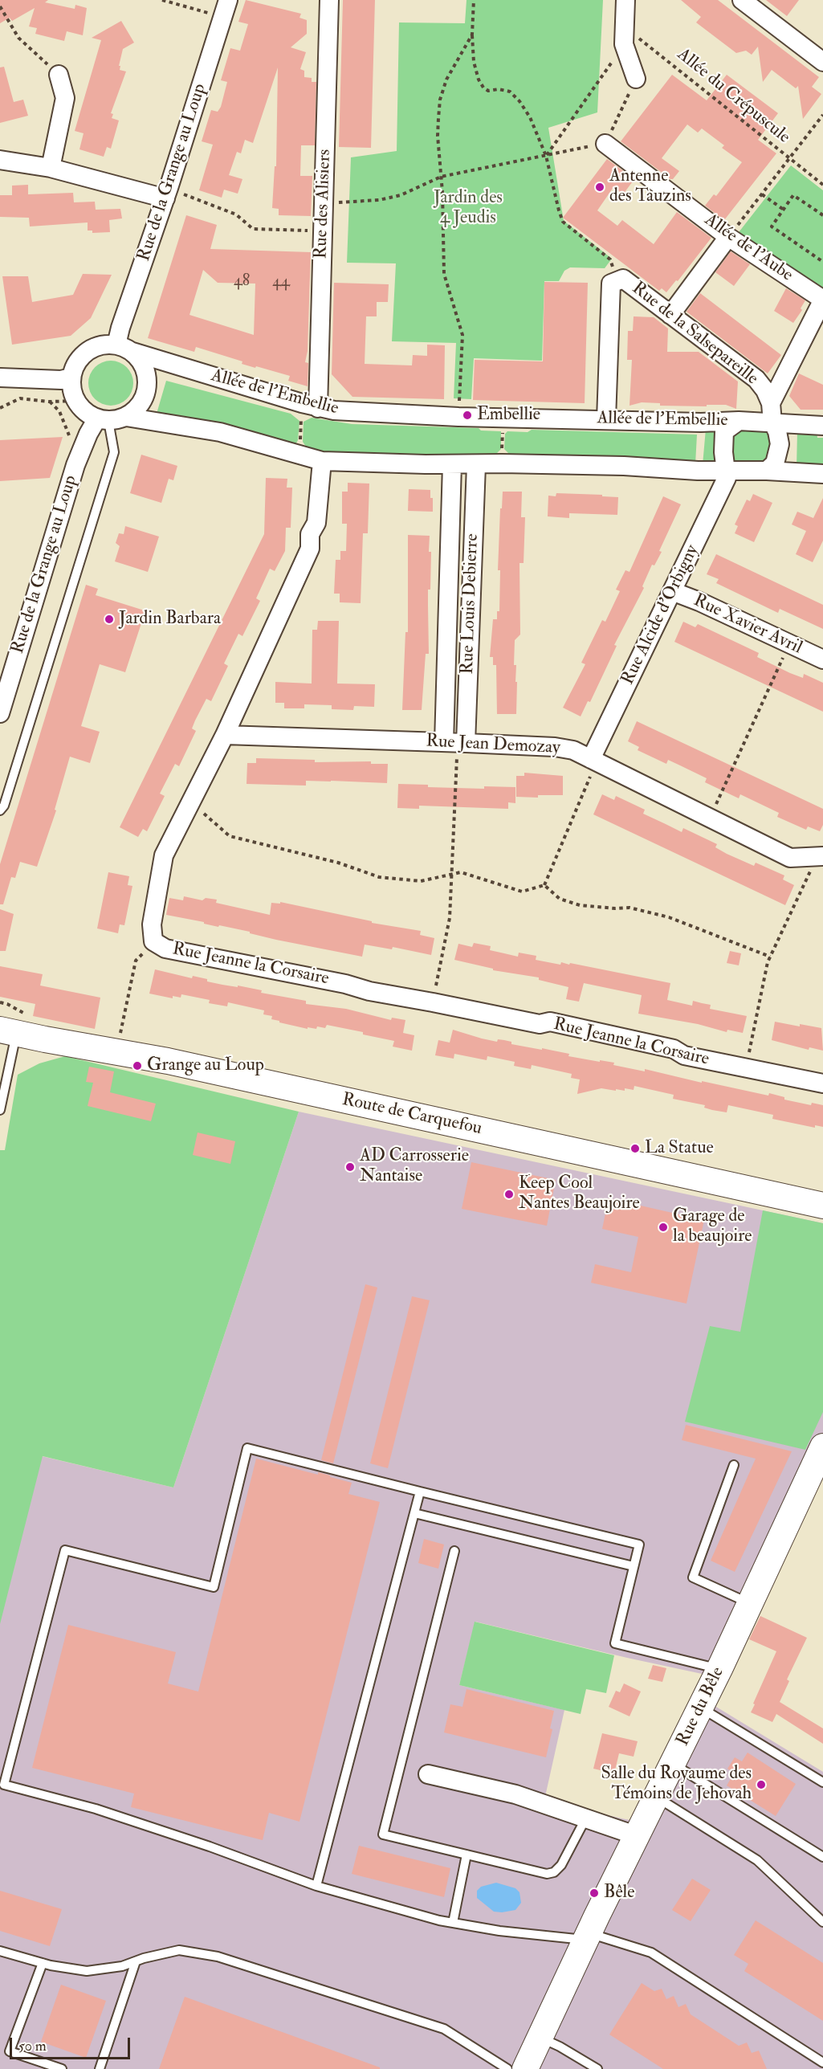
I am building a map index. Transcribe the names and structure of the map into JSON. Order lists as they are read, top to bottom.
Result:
{
  "streets": {
    "main road": ["Route de Carquefou", "Rue du Bêle"],
    "street": [
      "Rue de la Grange au Loup",
      "Rue des Alisiers",
      "Allée de l'Aube",
      "Rue de la Salsepareille",
      "Allée de l'Embellie",
      "Rue Louis Debierre",
      "Rue Alcide d'Orbigny",
      "Rue Xavier Avril",
      "Rue Jean Demozay",
      "Rue Jeanne la Corsaire"
    ],
    "path": ["Allée du Crépuscule"]
  },
  "crossings": [
    ["Rue de la Grange au Loup", "Allée de l'Embellie"],
    ["Rue des Alisiers", "Allée de l'Embellie"],
    ["Rue de la Salsepareille", "Allée de l'Embellie"],
    ["Rue de la Salsepareille", "Rue Alcide d'Orbigny"],
    ["Allée de l'Embellie", "Rue Alcide d'Orbigny"],
    ["Rue Louis Debierre", "Rue Jean Demozay"],
    ["Rue Alcide d'Orbigny", "Rue Xavier Avril"],
    ["Rue Alcide d'Orbigny", "Rue Jean Demozay"],
    ["Rue Jean Demozay", "Rue Jeanne la Corsaire"]
  ],
  "parks": ["Jardin des 4 Jeudis"],
  "places": [
    "Antenne des Tauzins",
    "Embellie",
    "Jardin Barbara",
    "Grange au Loup",
    "La Statue",
    "AD Carrosserie Nantaise",
    "Keep Cool Nantes Beaujoire",
    "Garage de la beaujoire",
    "Salle du Royaume des Témoins de Jehovah",
    "Bêle"
  ],
  "house_numbers": ["48", "44"],
  "scale_bar": "50 m"
}
